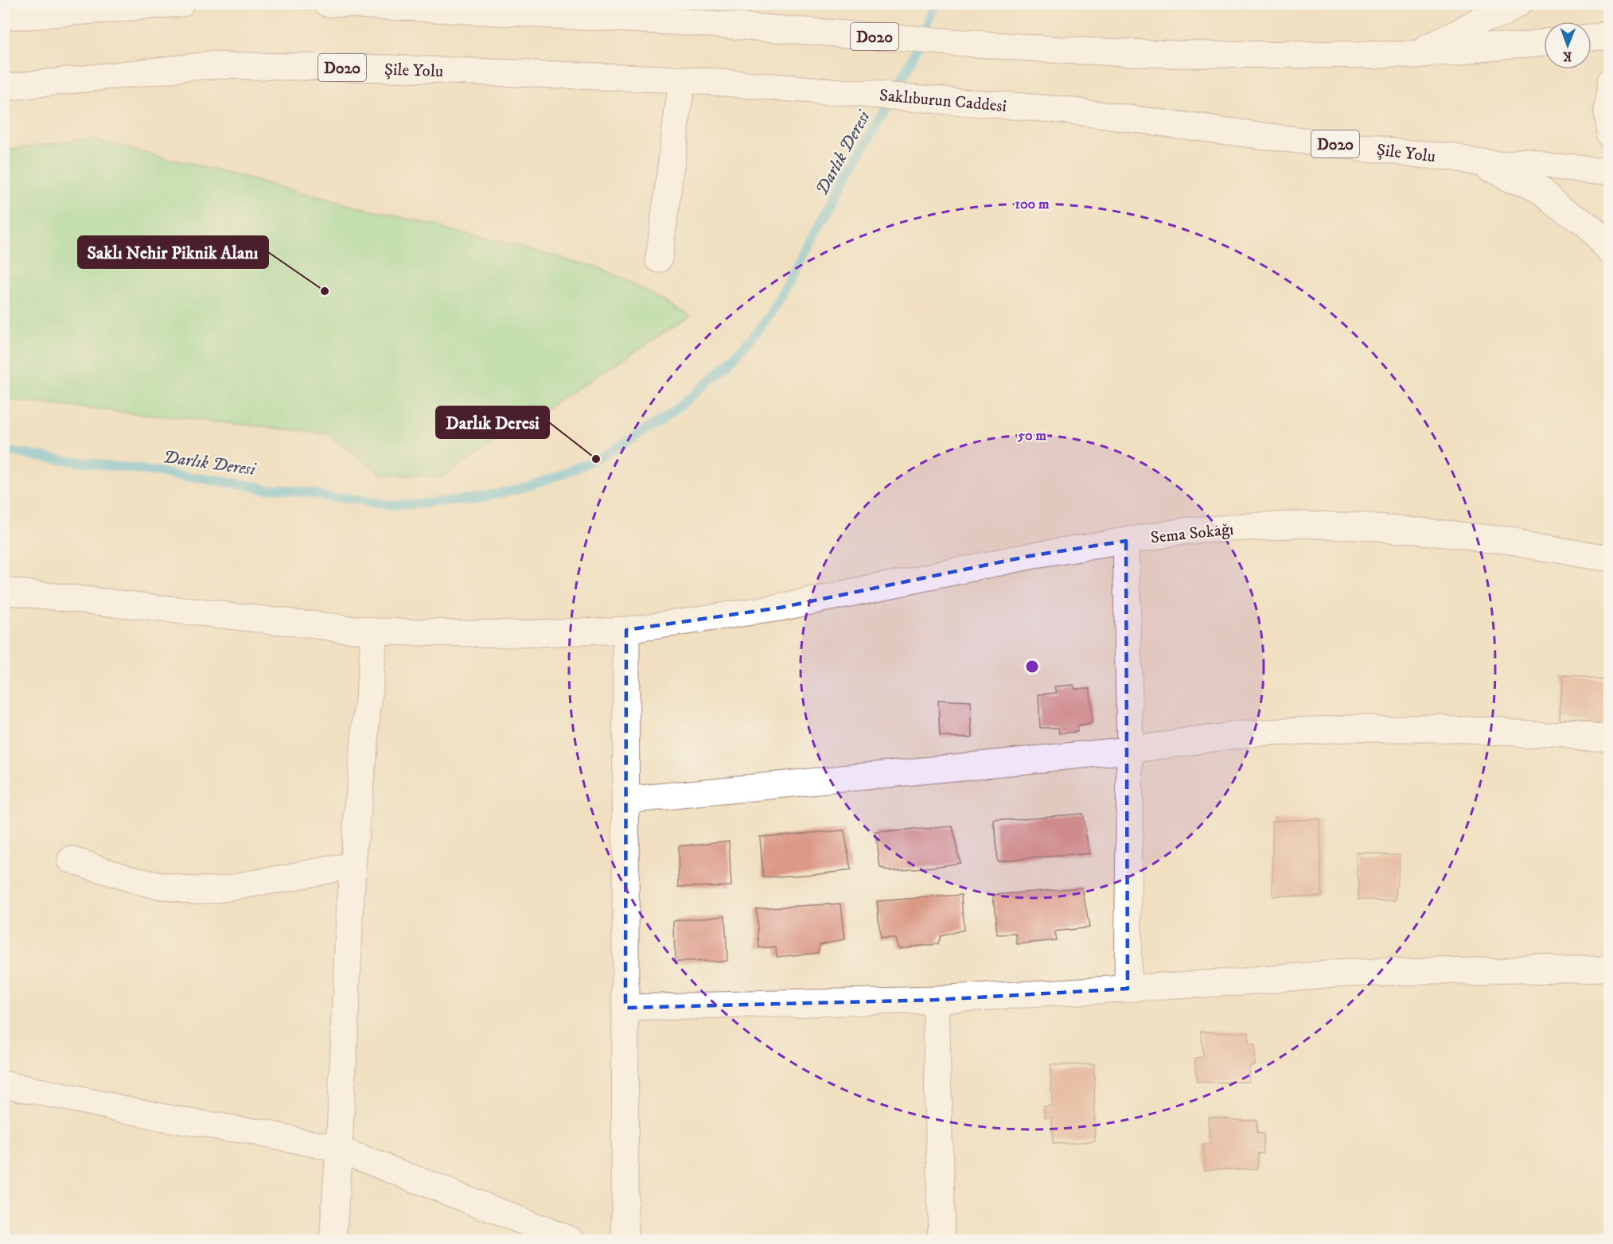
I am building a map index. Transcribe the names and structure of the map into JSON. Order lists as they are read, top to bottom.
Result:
{
  "streets": {
    "main road": [
      "D020",
      "Şile Yolu",
      "Saklıburun Caddesi",
      "Sema Sokağı"
    ]
  },
  "crossings": [
    ["Şile Yolu", "Saklıburun Caddesi"]
  ],
  "water": ["Darlık Deresi"],
  "places": ["Saklı Nehir Piknik Alanı", "Darlık Deresi"],
  "north": "bottom",
  "rings": ["100 m", "50 m"]
}
